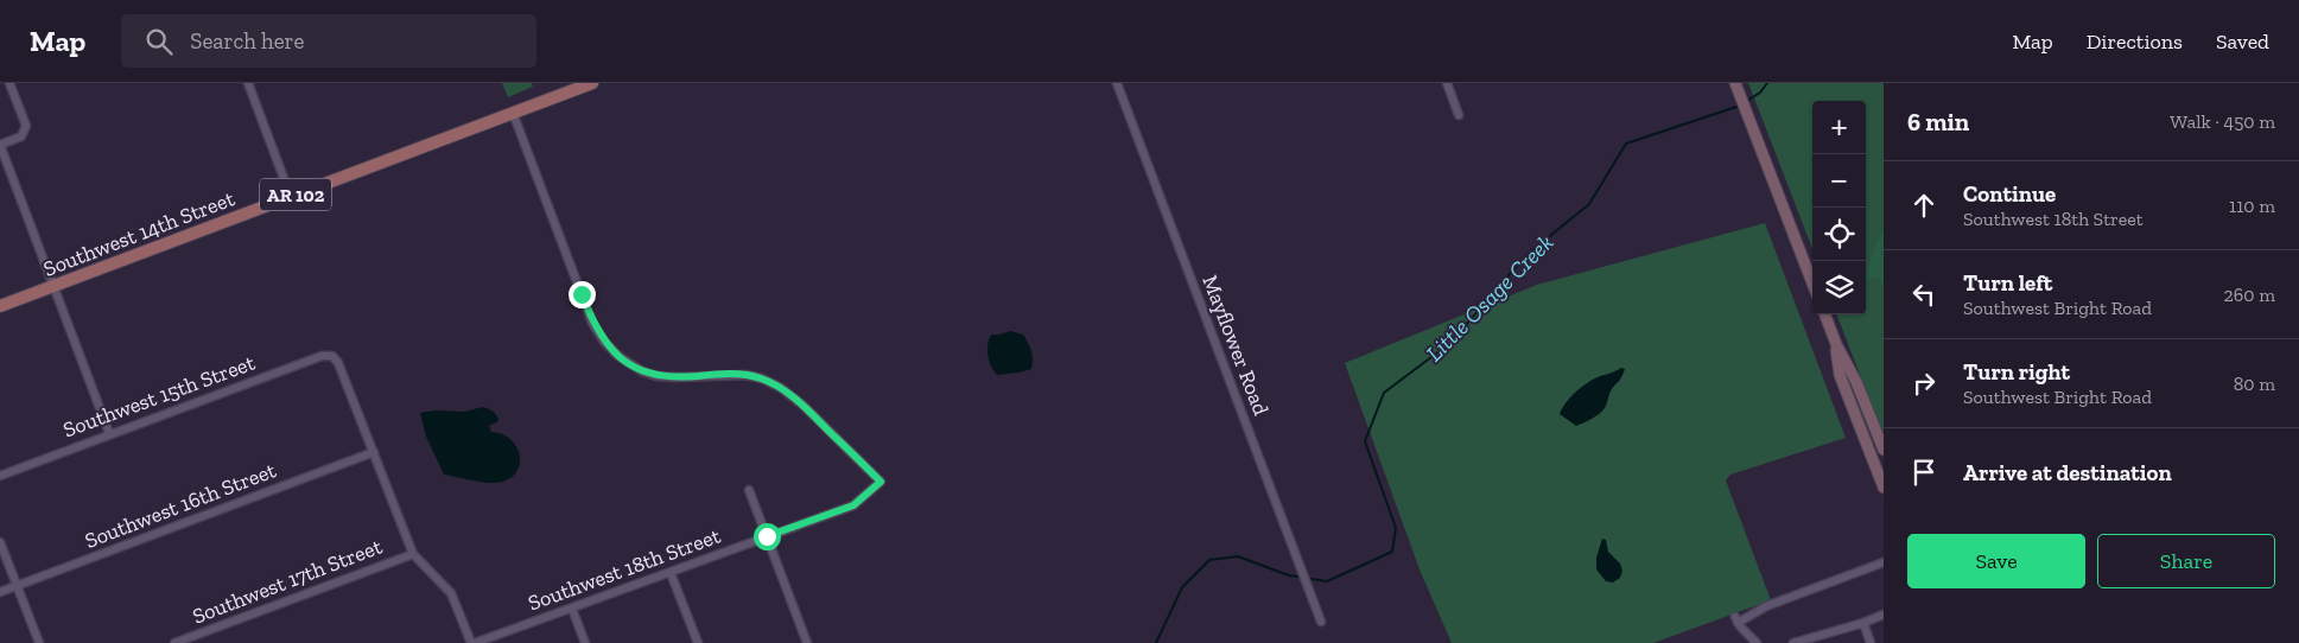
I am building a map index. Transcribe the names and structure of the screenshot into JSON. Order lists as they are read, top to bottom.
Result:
{
  "streets": {
    "main road": ["AR 102", "Southwest 14th Street"],
    "street": [
      "Mayflower Road",
      "Southwest 15th Street",
      "Southwest 16th Street",
      "Southwest 18th Street",
      "Southwest 17th Street"
    ]
  },
  "crossings": [
    ["Southwest 14th Street", "Southwest 18th Street"],
    ["Southwest 15th Street", "Southwest 16th Street"]
  ],
  "water": ["Little Osage Creek"],
  "page": {
    "header": "Map",
    "search": "Search here",
    "nav": ["Map", "Directions", "Saved"],
    "heading": ["6 min", "Walk · 450 m"],
    "map_buttons": ["+", "−"],
    "list": [
      ["Continue", "Southwest 18th Street", "110 m"],
      ["Turn left", "Southwest Bright Road", "260 m"],
      ["Turn right", "Southwest Bright Road", "80 m"],
      "Arrive at destination"
    ],
    "buttons": ["Save", "Share"]
  }
}
